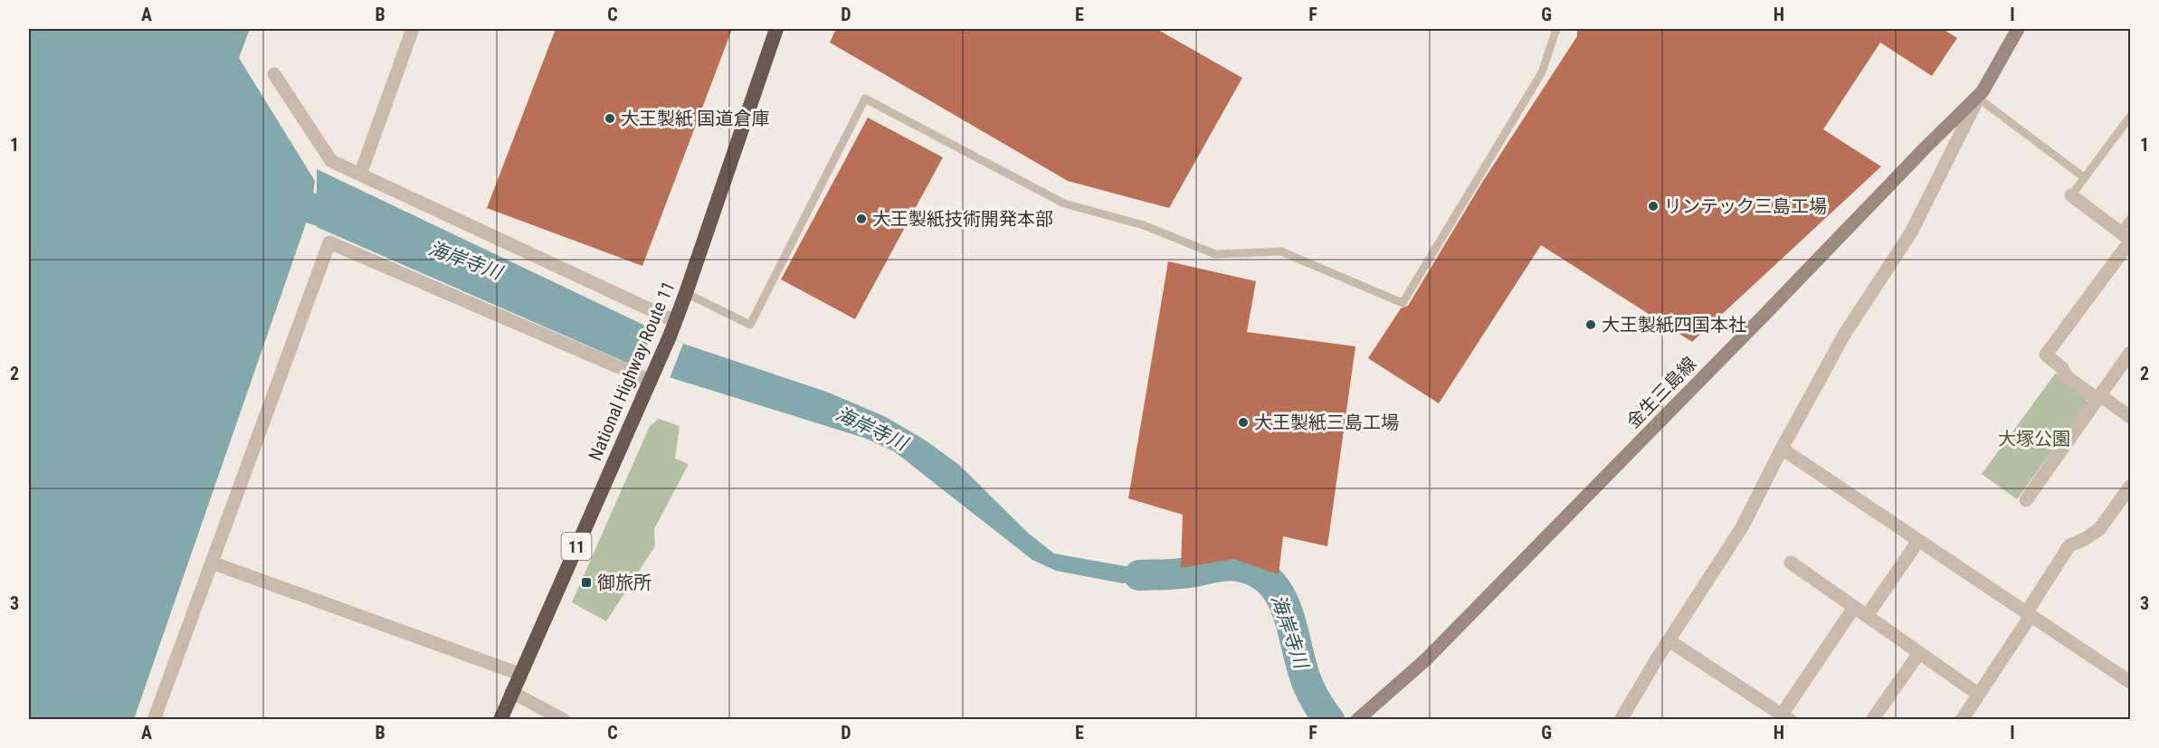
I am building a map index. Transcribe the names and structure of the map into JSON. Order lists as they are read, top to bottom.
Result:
{
  "streets": {
    "highway": ["National Highway Route 11", "11"],
    "main road": ["金生三島線"]
  },
  "water": ["海岸寺川"],
  "parks": ["大塚公園"],
  "places": {
    "other": [
      "大王製紙 国道倉庫",
      "リンテック三島工場",
      "大王製紙技術開発本部",
      "大王製紙四国本社",
      "大王製紙三島工場"
    ],
    "transit": ["御旅所"]
  },
  "grid": {
    "columns": [
      "A",
      "B",
      "C",
      "D",
      "E",
      "F",
      "G",
      "H",
      "I"
    ],
    "rows": ["1", "2", "3"]
  }
}
